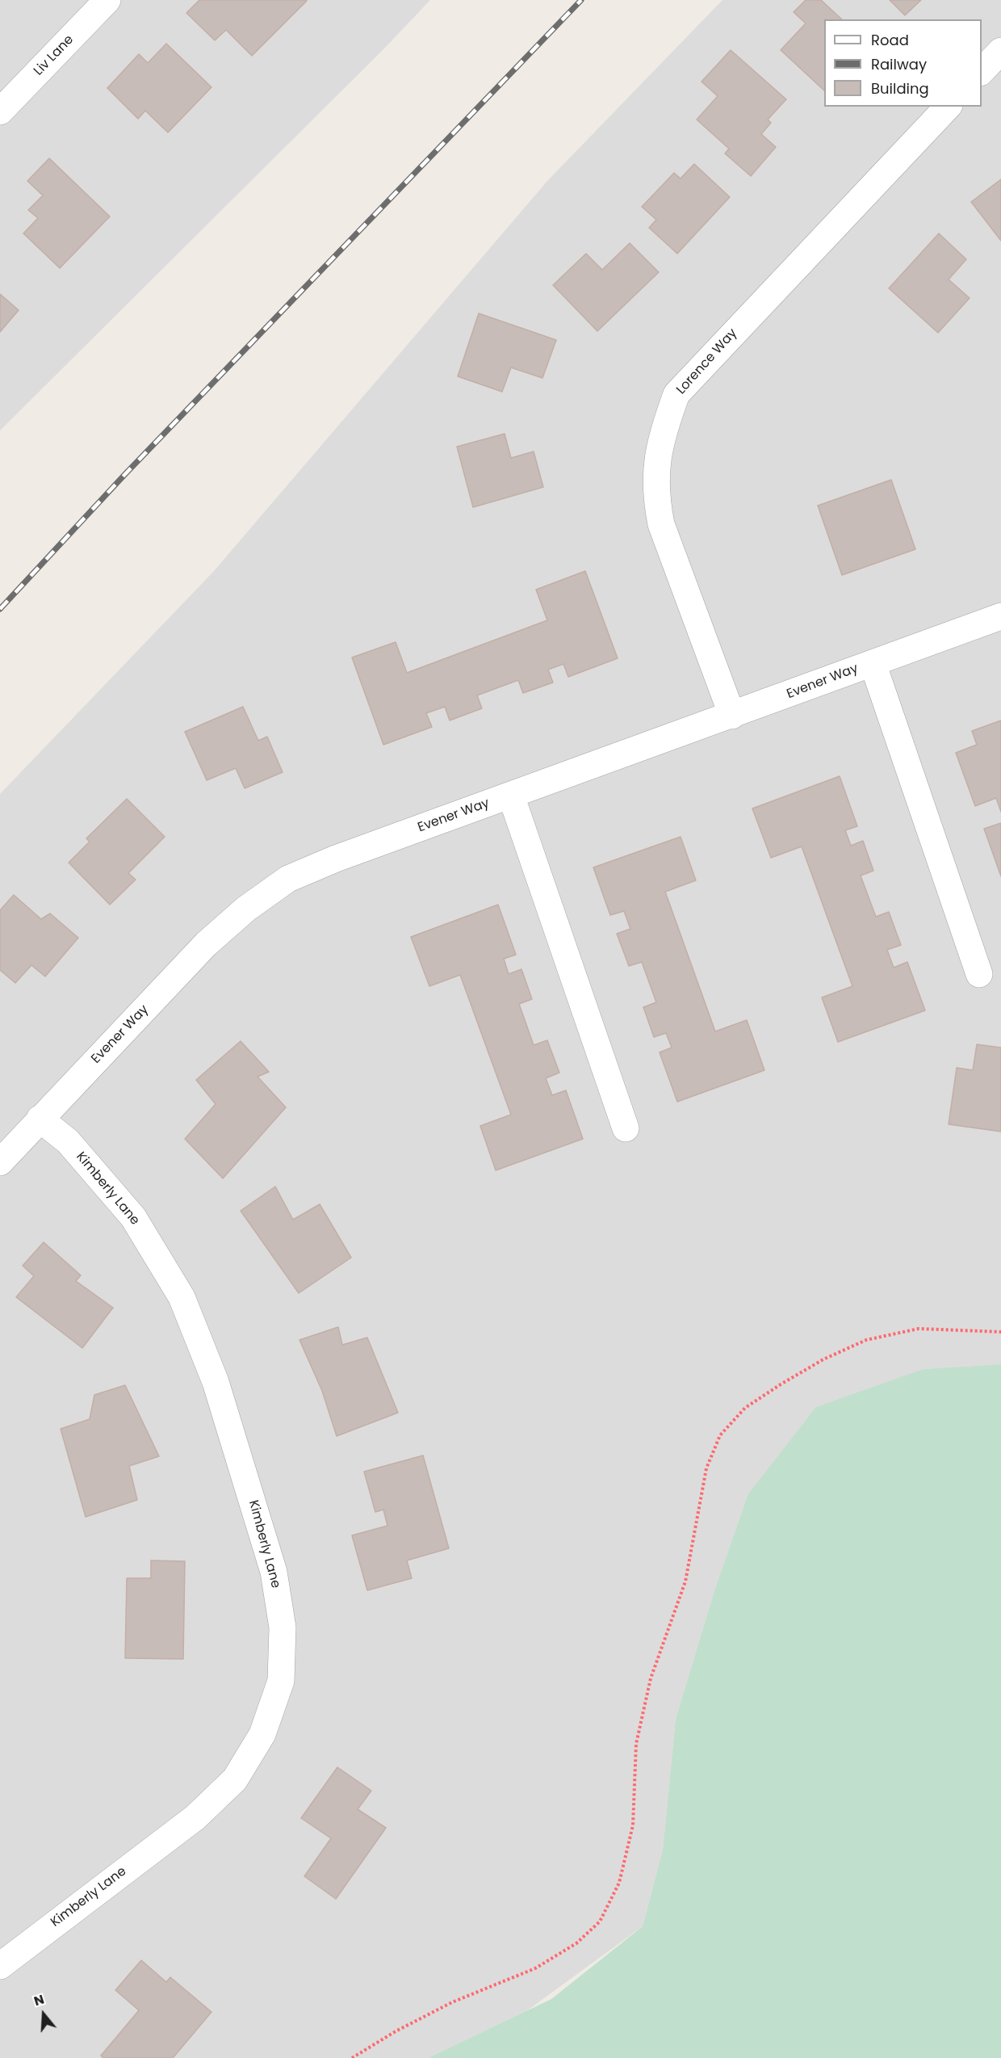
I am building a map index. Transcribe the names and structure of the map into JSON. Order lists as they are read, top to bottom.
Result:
{
  "streets": {
    "street": [
      "Liv Lane",
      "Lorence Way",
      "Evener Way",
      "Kimberly Lane"
    ]
  },
  "crossings": [
    ["Lorence Way", "Evener Way"],
    ["Evener Way", "Kimberly Lane"]
  ],
  "legend": ["Road", "Railway", "Building"],
  "north": "top"
}
